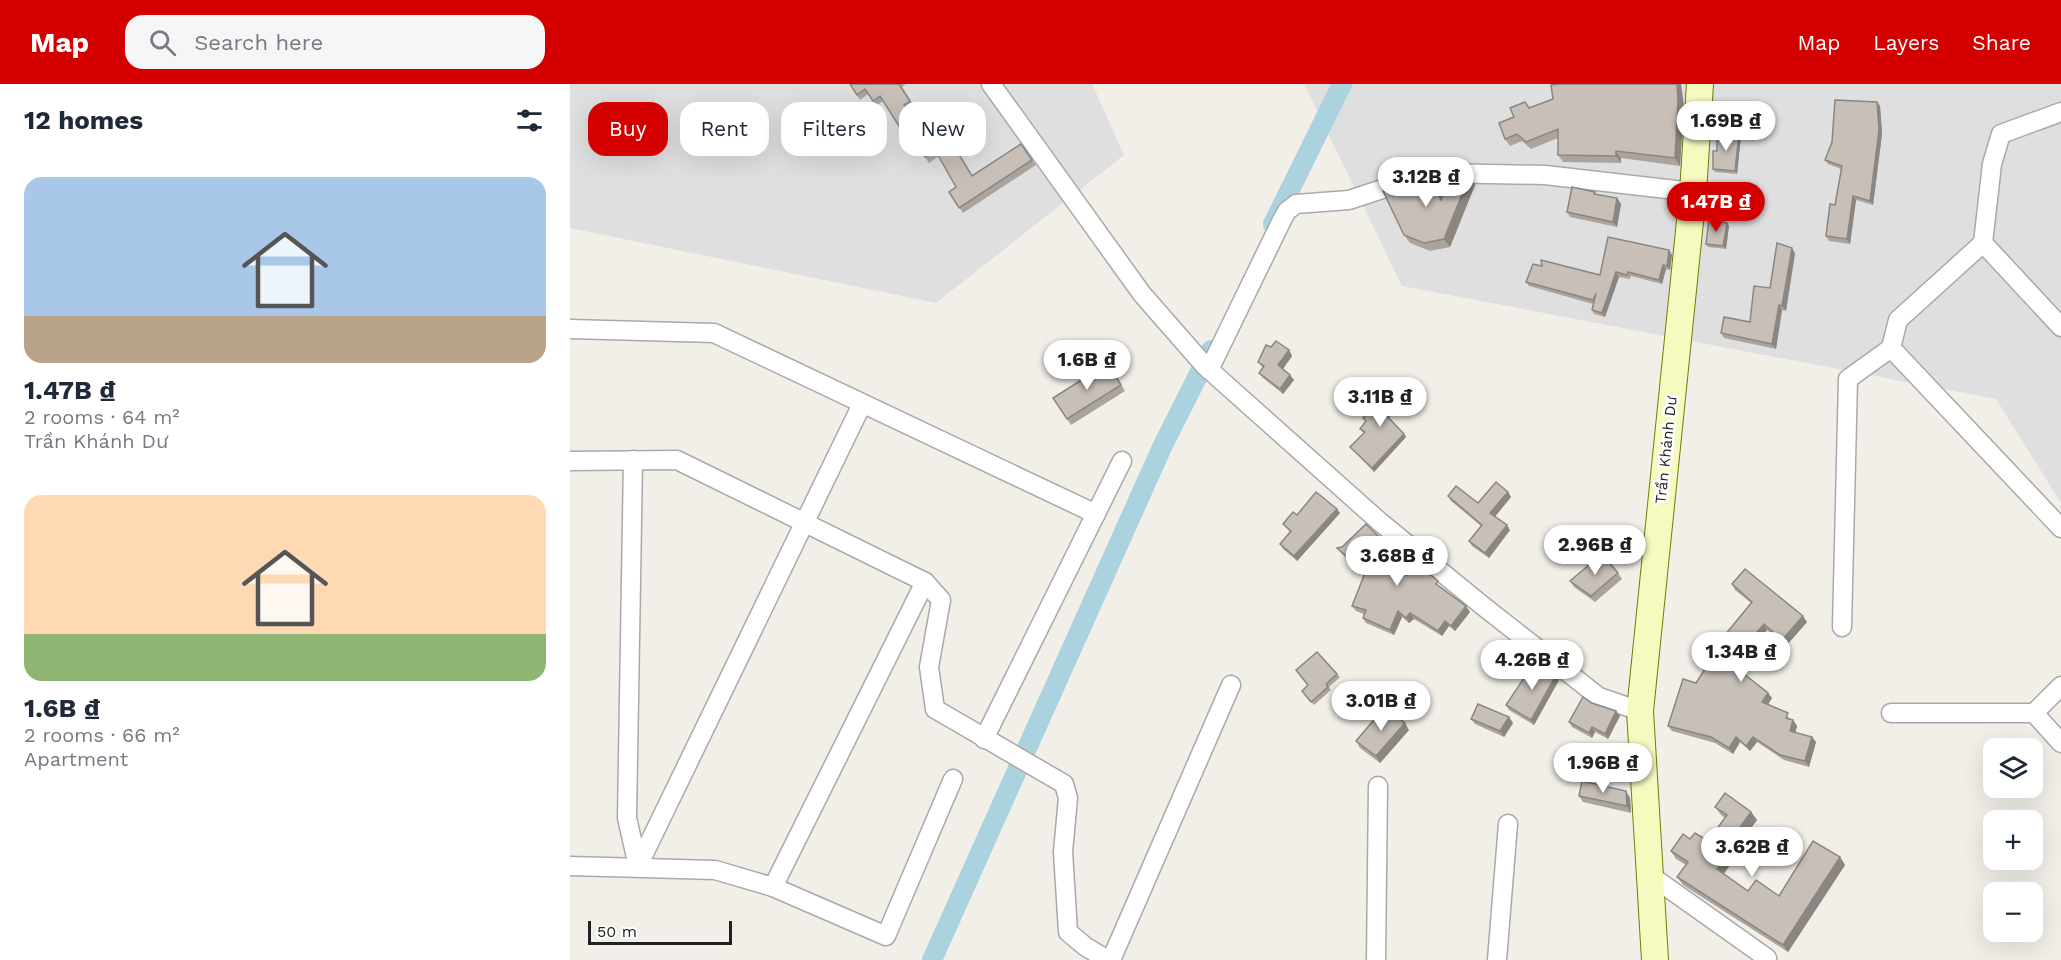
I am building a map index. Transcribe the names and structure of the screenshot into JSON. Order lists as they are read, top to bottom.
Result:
{
  "streets": {
    "street": ["Trần Khánh Dư"]
  },
  "scale_bar": "50 m",
  "page": {
    "header": "Map",
    "search": "Search here",
    "nav": ["Map", "Layers", "Share"],
    "heading": "12 homes",
    "price": [
      "1.69B ₫",
      "3.12B ₫",
      "1.47B ₫",
      "1.6B ₫",
      "3.11B ₫",
      "2.96B ₫",
      "3.68B ₫",
      "1.34B ₫",
      "4.26B ₫",
      "3.01B ₫",
      "1.96B ₫",
      "3.62B ₫"
    ],
    "chip": [
      "Buy",
      "Rent",
      "Filters",
      "New"
    ],
    "list": [
      {
        "name": "1.47B ₫",
        "note": "2 rooms · 64 m² · Trần Khánh Dư"
      },
      {
        "name": "1.6B ₫",
        "note": "2 rooms · 66 m² · Apartment"
      }
    ],
    "map_buttons": ["+", "−"],
    "scale": "50 m"
  }
}
